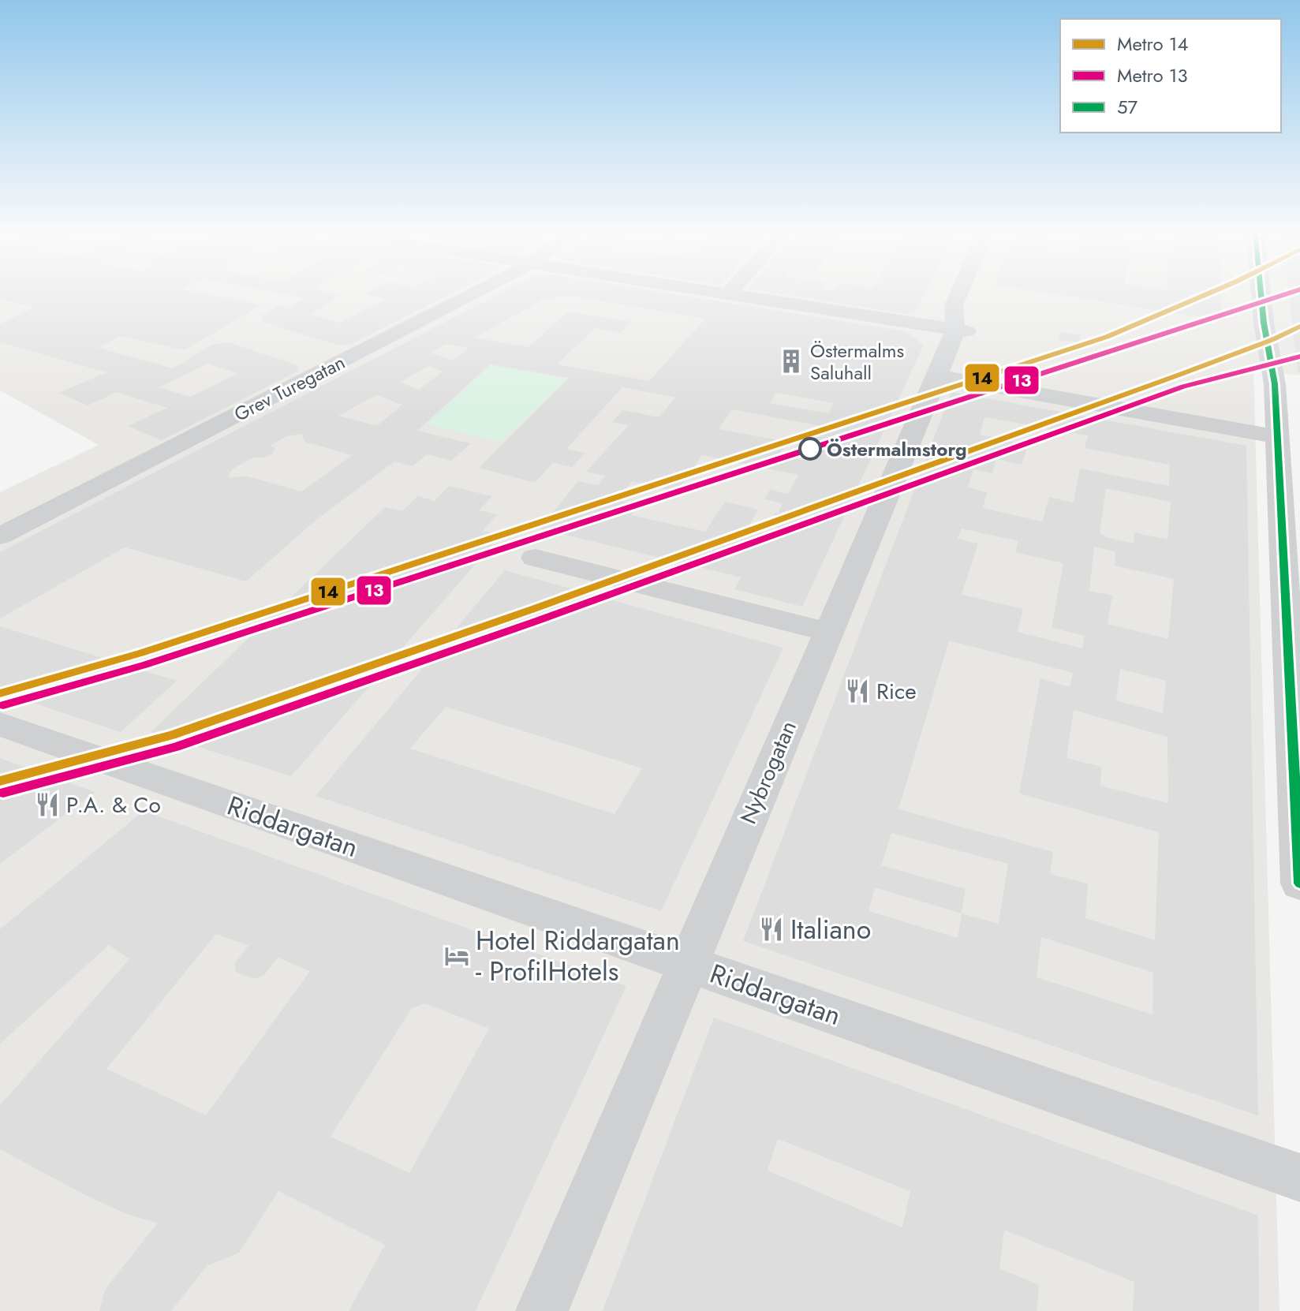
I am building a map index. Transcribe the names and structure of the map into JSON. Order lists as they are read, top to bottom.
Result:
{
  "streets": {
    "street": ["Grev Turegatan", "Nybrogatan", "Riddargatan"]
  },
  "crossings": [
    ["Nybrogatan", "Riddargatan"]
  ],
  "places": {
    "building": ["Östermalms Saluhall"],
    "other": ["Östermalmstorg"],
    "restaurant": ["Rice", "P.A. & Co", "Italiano"],
    "hotel": ["Hotel Riddargatan - ProfilHotels"]
  },
  "lines": ["metro line 14", "metro line 13", "transit line 57"],
  "legend": ["Metro 14", "Metro 13", "57"]
}
